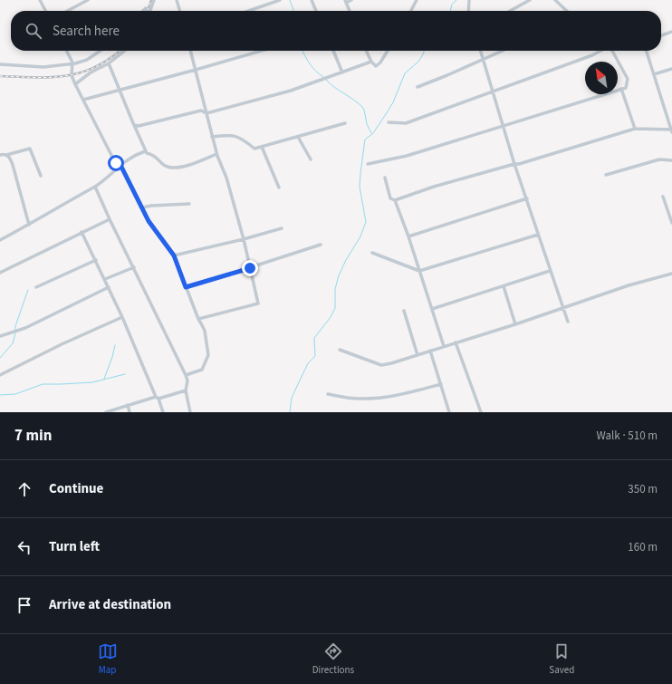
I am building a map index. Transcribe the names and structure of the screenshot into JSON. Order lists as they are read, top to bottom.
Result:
{
  "north": "top left",
  "page": {
    "search": "Search here",
    "heading": ["7 min", "Walk · 510 m"],
    "list": [
      ["Continue", "350 m"],
      ["Turn left", "160 m"],
      "Arrive at destination"
    ],
    "nav": ["Map", "Directions", "Saved"]
  }
}
